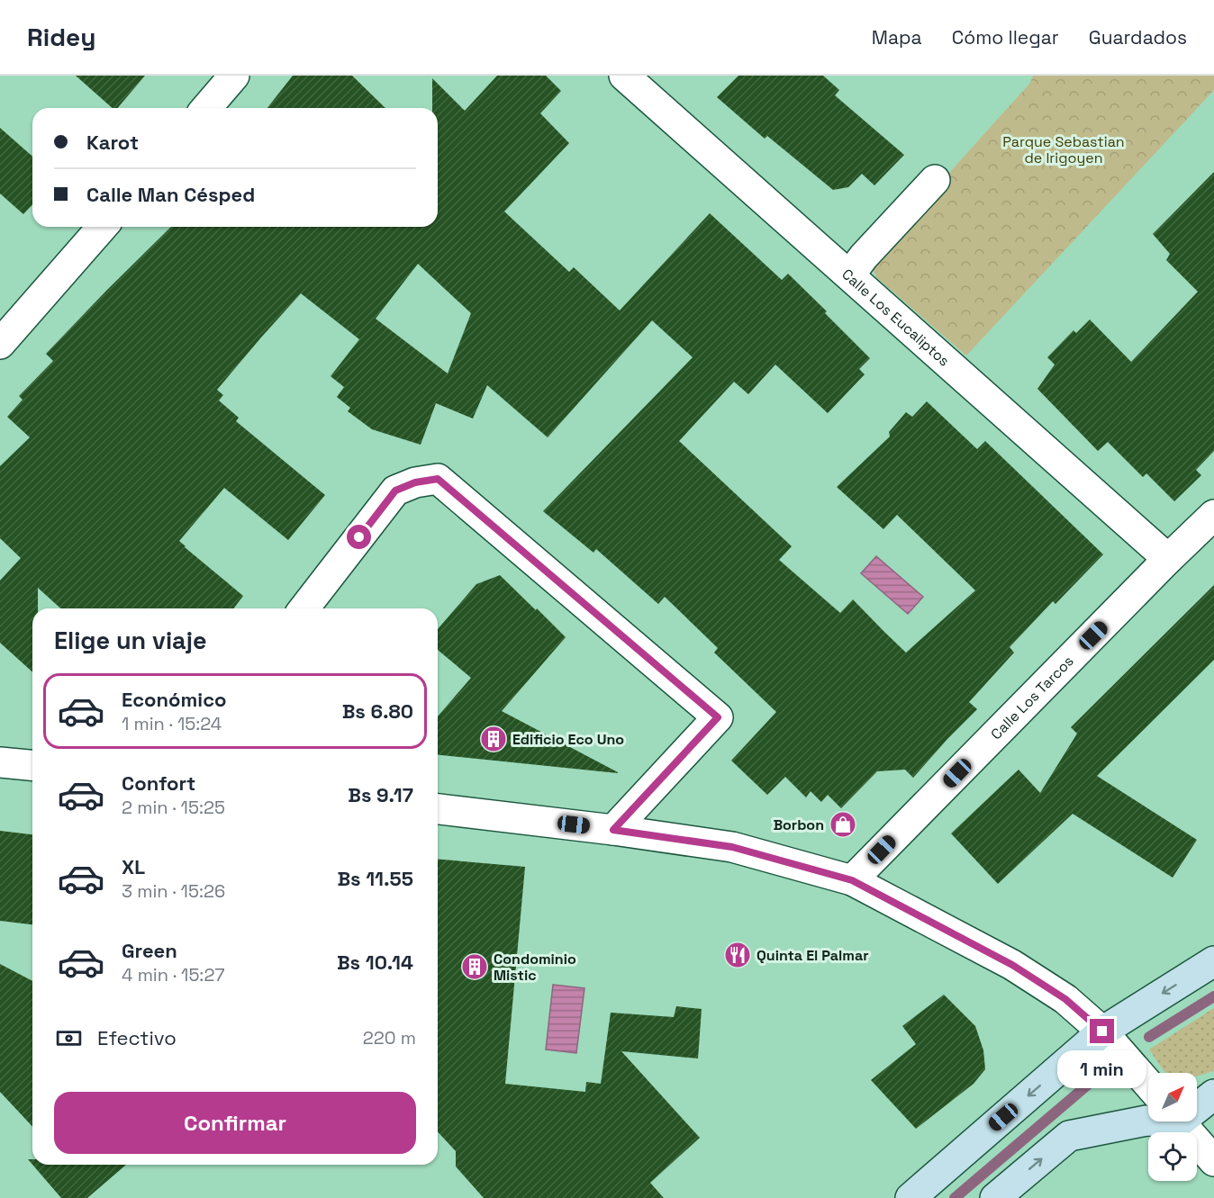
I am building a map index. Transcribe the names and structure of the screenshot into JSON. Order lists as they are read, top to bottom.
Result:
{
  "streets": {
    "street": ["Calle Los Eucaliptos", "Calle Los Tarcos"]
  },
  "crossings": [
    ["Calle Los Eucaliptos", "Calle Los Tarcos"]
  ],
  "parks": ["Parque Sebastian de Irigoyen"],
  "places": {
    "building": ["Edificio Eco Uno", "Condominio Mistic"],
    "shop": ["Borbon"],
    "restaurant": ["Quinta El Palmar"]
  },
  "north": "top right",
  "page": {
    "header": "Ridey",
    "nav": ["Mapa", "Cómo llegar", "Guardados"],
    "banner": ["Karot", "Calle Man Césped"],
    "heading": "Elige un viaje",
    "list": [
      {
        "name": "Económico",
        "note": "1 min · 15:24",
        "value": "Bs 6.80"
      },
      {
        "name": "Confort",
        "note": "2 min · 15:25",
        "value": "Bs 9.17"
      },
      {
        "name": "XL",
        "note": "3 min · 15:26",
        "value": "Bs 11.55"
      },
      {
        "name": "Green",
        "note": "4 min · 15:27",
        "value": "Bs 10.14"
      }
    ],
    "pay": ["Efectivo", "220 m"],
    "bubble": "1 min",
    "buttons": "Confirmar"
  }
}
